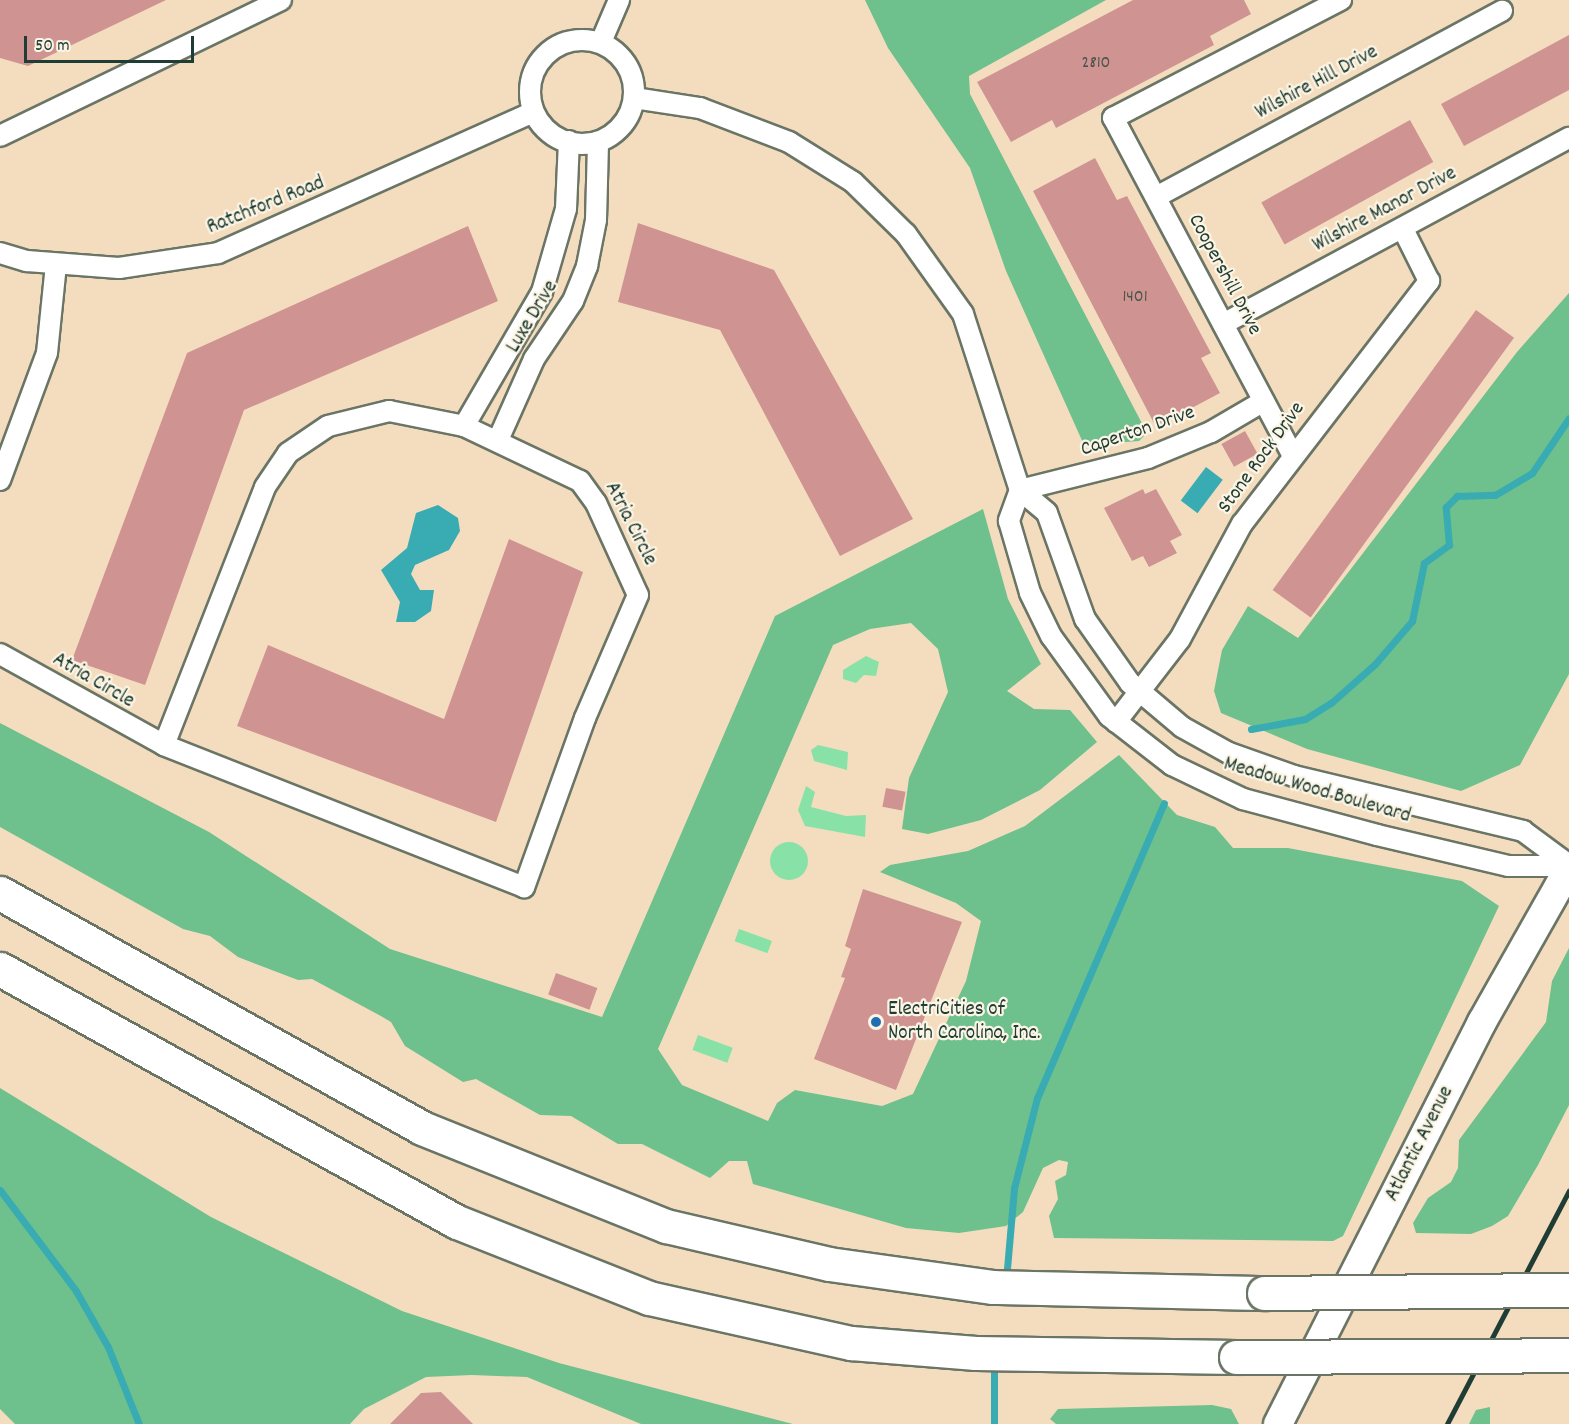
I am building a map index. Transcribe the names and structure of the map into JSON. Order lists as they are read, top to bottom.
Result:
{
  "streets": {
    "main road": ["Atlantic Avenue"],
    "street": [
      "Wilshire Hill Drive",
      "Ratchford Road",
      "Wilshire Manor Drive",
      "Coopershill Drive",
      "Luxe Drive",
      "Caperton Drive",
      "Stone Rock Drive",
      "Atria Circle",
      "Meadow Wood Boulevard"
    ]
  },
  "crossings": [
    ["Wilshire Hill Drive", "Coopershill Drive"],
    ["Ratchford Road", "Luxe Drive"],
    ["Wilshire Manor Drive", "Coopershill Drive"],
    ["Wilshire Manor Drive", "Stone Rock Drive"],
    ["Coopershill Drive", "Caperton Drive"],
    ["Coopershill Drive", "Stone Rock Drive"],
    ["Luxe Drive", "Atria Circle"],
    ["Caperton Drive", "Meadow Wood Boulevard"],
    ["Stone Rock Drive", "Meadow Wood Boulevard"],
    ["Meadow Wood Boulevard", "Atlantic Avenue"]
  ],
  "places": ["ElectriCities of North Carolina, Inc."],
  "house_numbers": ["2810", "1401"],
  "scale_bar": "50 m"
}
